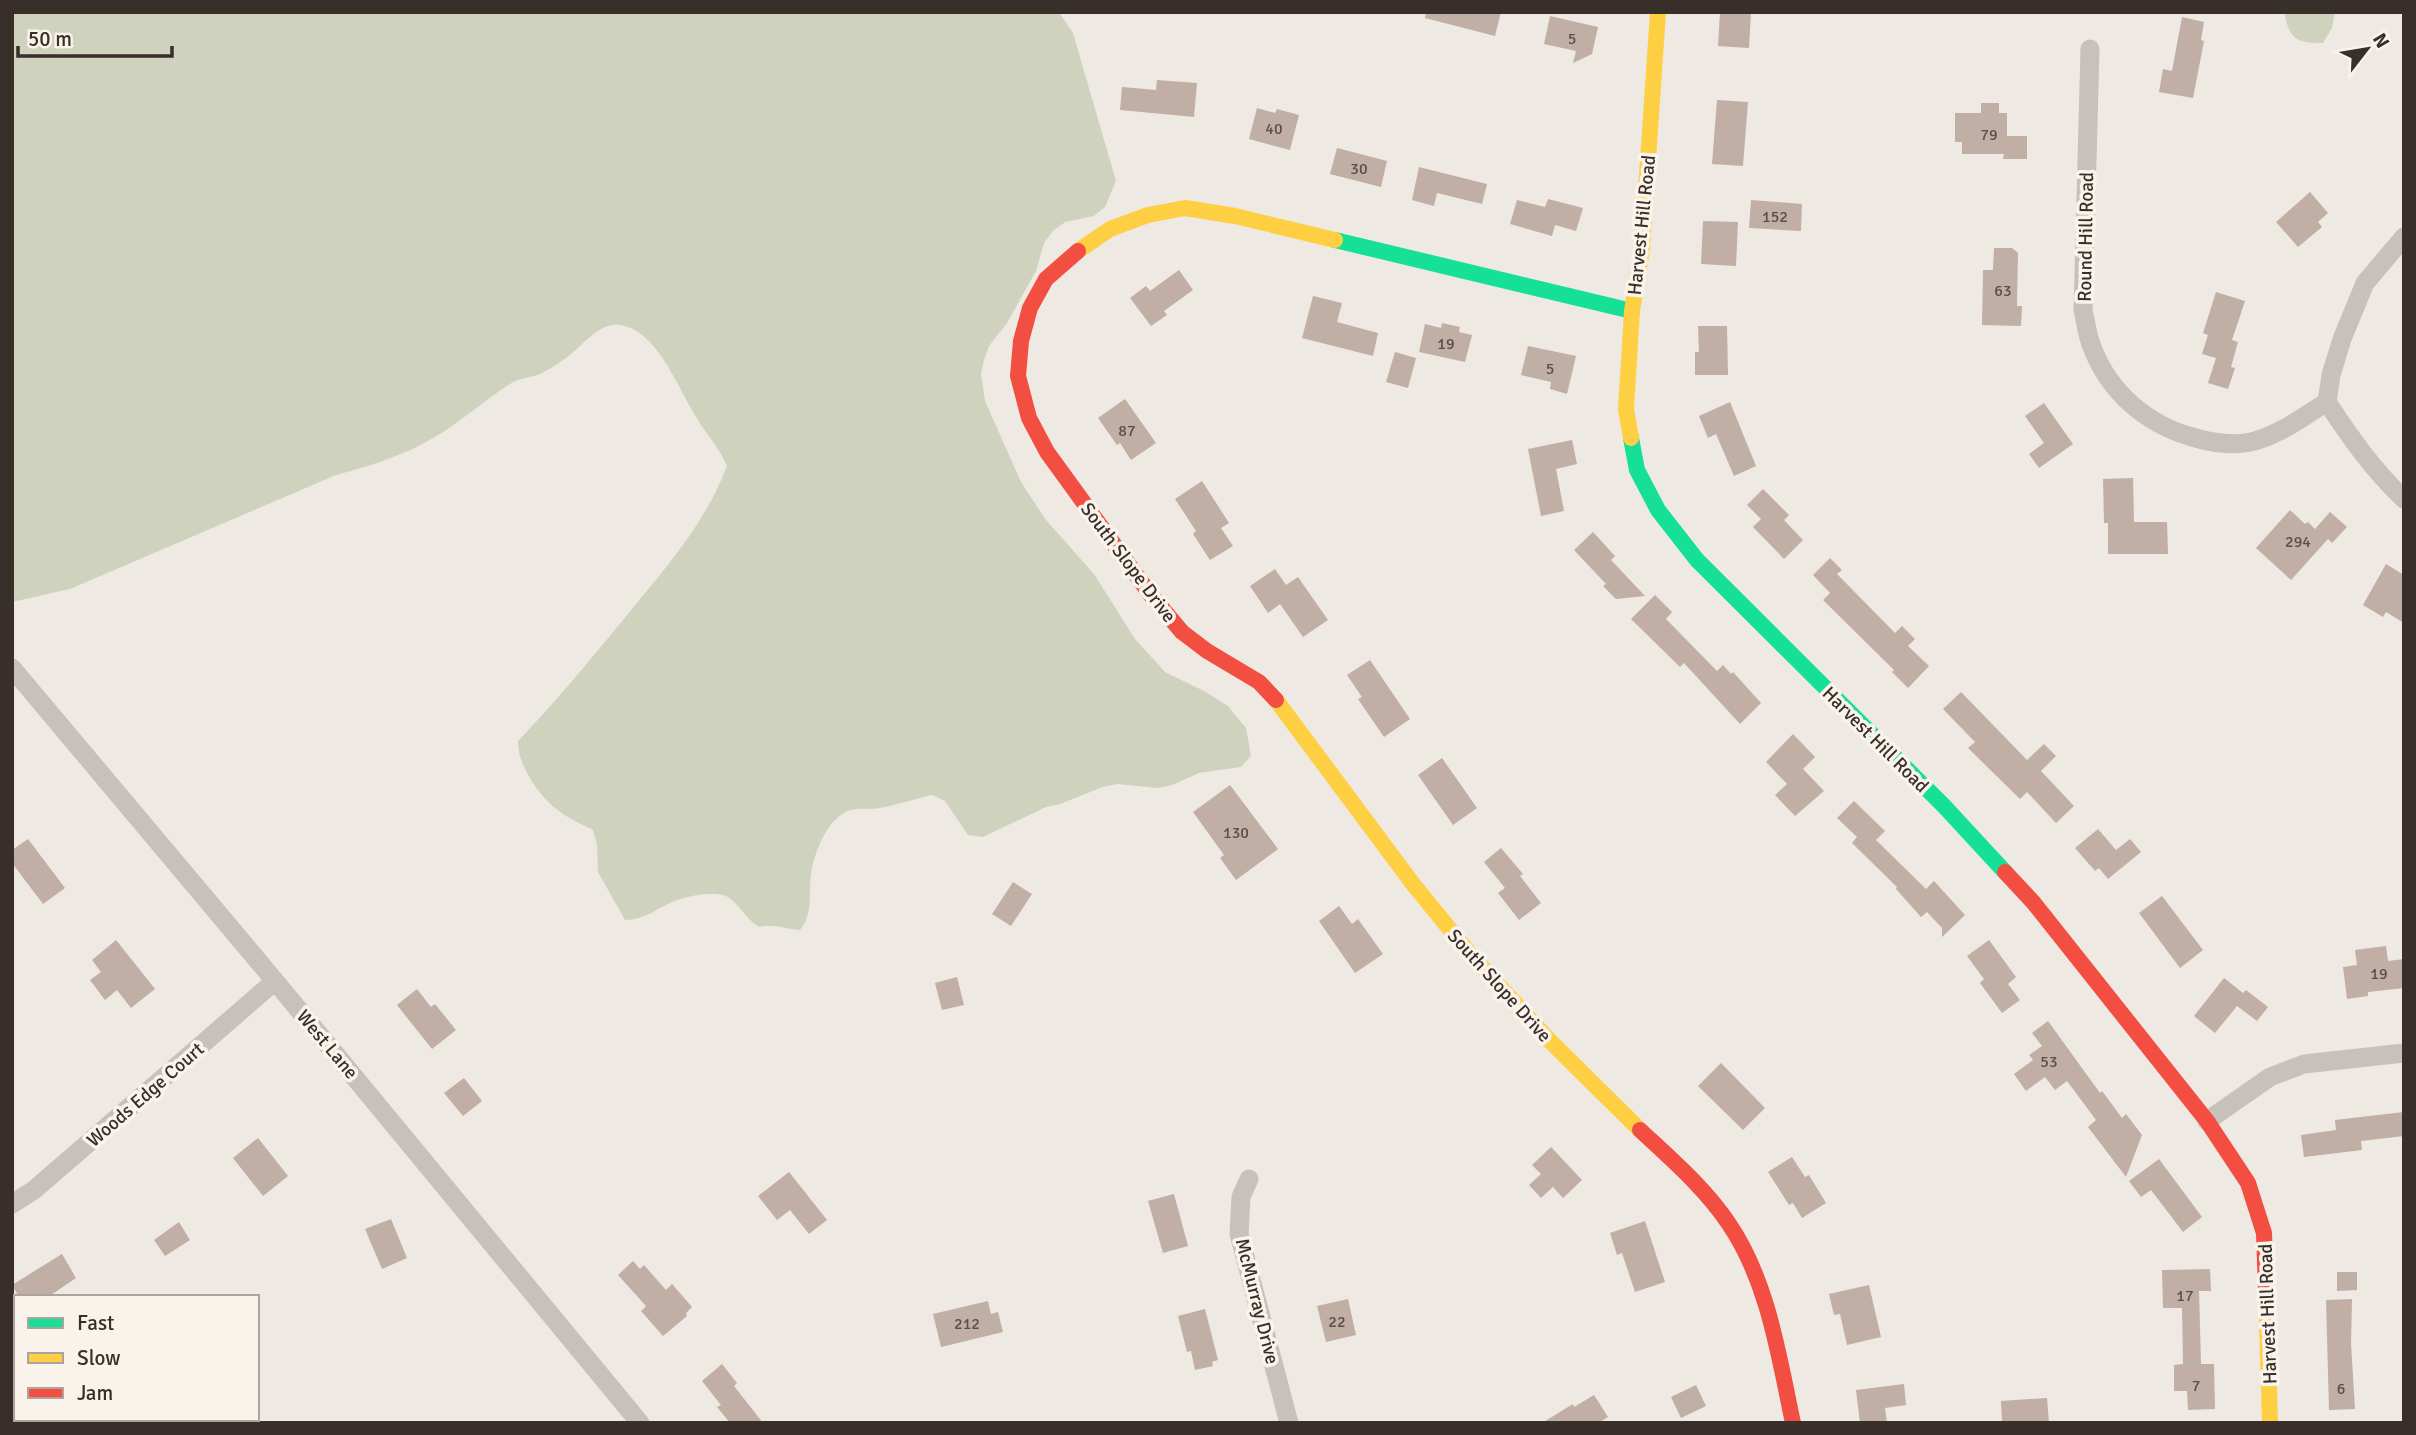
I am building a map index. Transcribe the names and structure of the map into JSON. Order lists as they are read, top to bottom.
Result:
{
  "streets": {
    "street": [
      "Harvest Hill Road",
      "Round Hill Road",
      "South Slope Drive",
      "West Lane",
      "Woods Edge Court",
      "McMurray Drive"
    ]
  },
  "crossings": [
    ["Harvest Hill Road", "South Slope Drive"],
    ["West Lane", "Woods Edge Court"]
  ],
  "house_numbers": [
    "5",
    "40",
    "79",
    "30",
    "152",
    "63",
    "19",
    "5",
    "87",
    "294",
    "130",
    "19",
    "53",
    "17",
    "22",
    "212",
    "7",
    "6"
  ],
  "legend": ["Fast", "Slow", "Jam"],
  "scale_bar": "50 m",
  "north": "top right"
}
